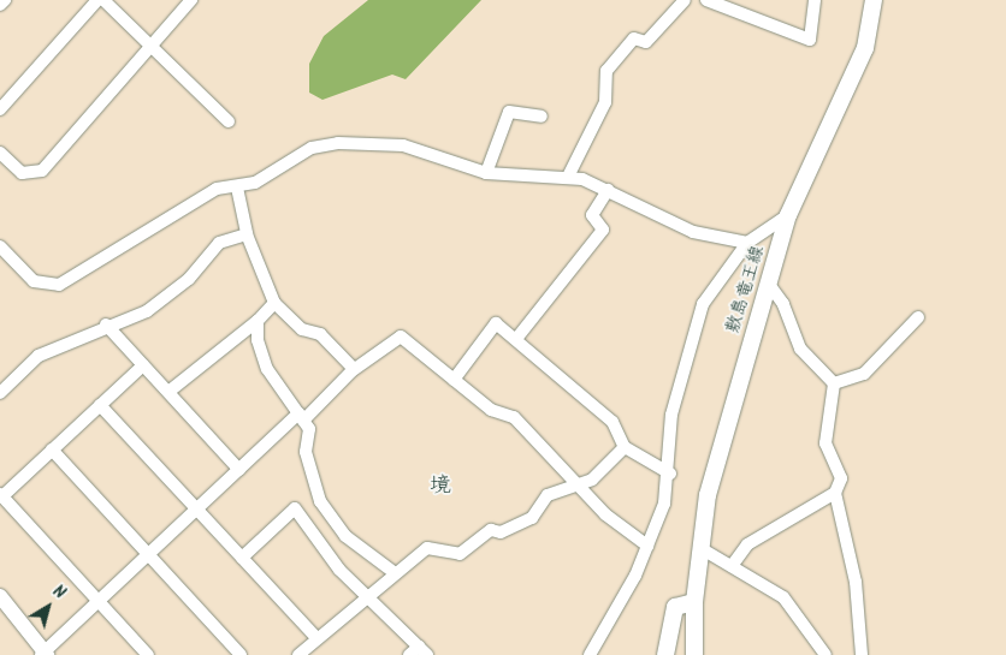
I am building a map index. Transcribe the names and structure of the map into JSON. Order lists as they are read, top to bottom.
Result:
{
  "streets": {
    "main road": ["敷島竜王線"]
  },
  "districts": ["境"],
  "north": "top right"
}
